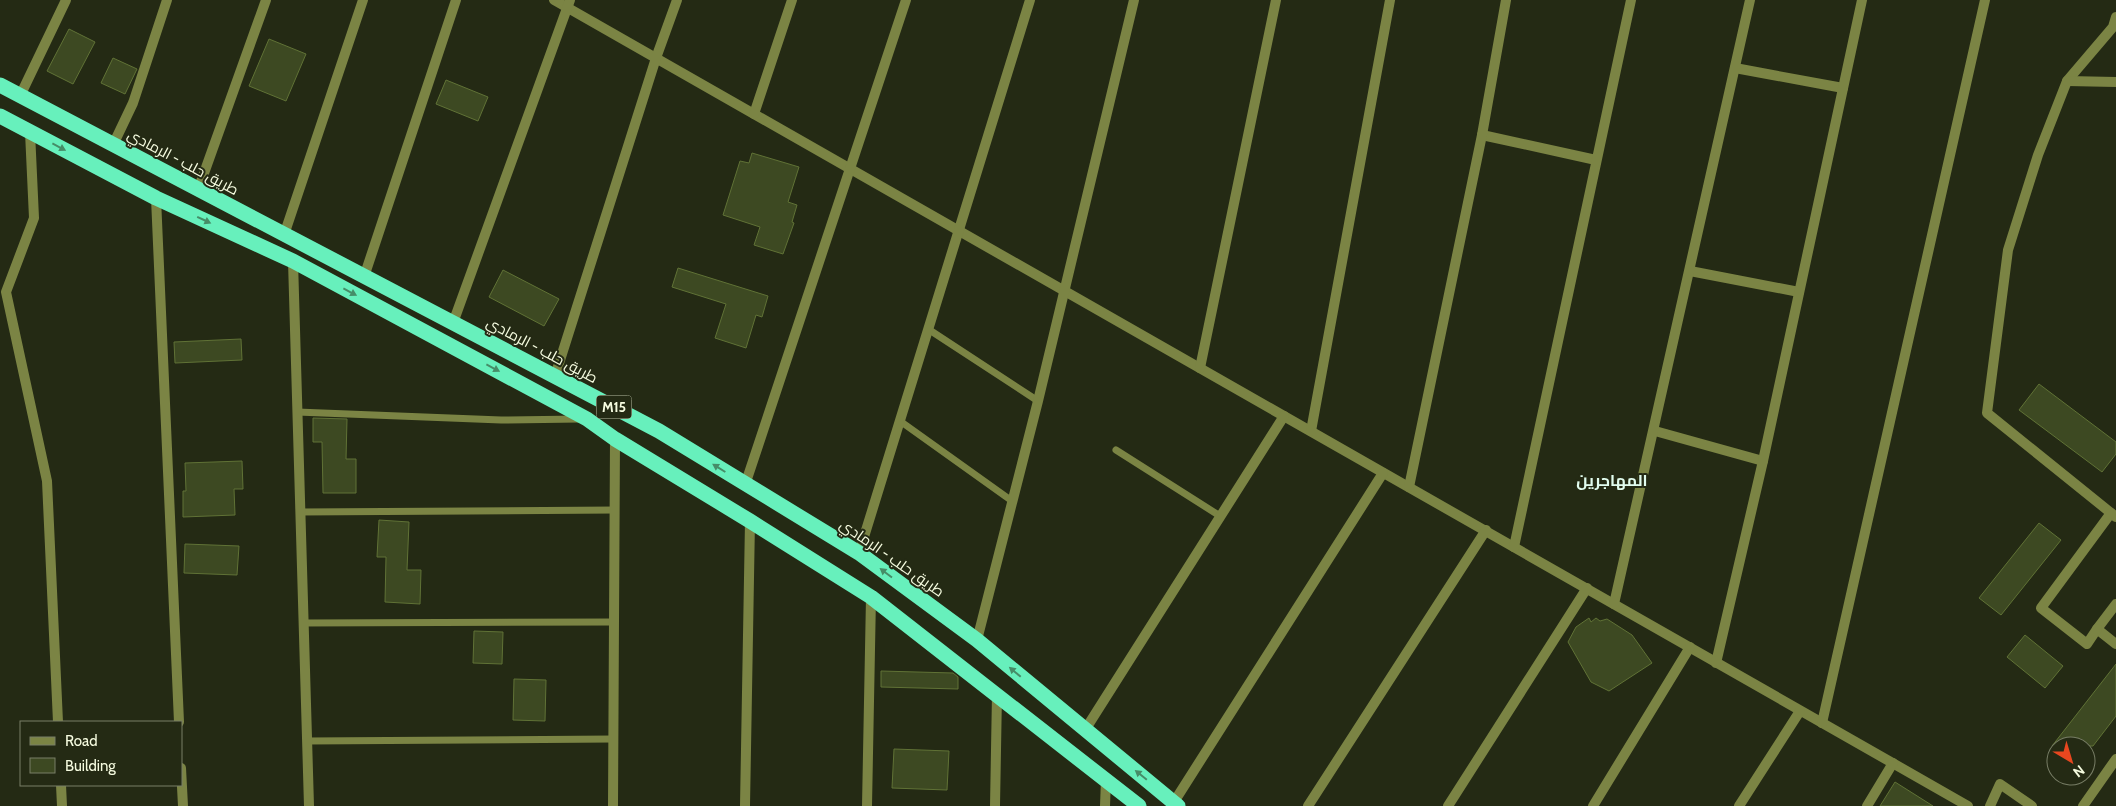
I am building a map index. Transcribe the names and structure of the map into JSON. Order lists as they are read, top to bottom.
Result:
{
  "streets": {
    "highway": ["طريق حلب - الرمادي", "M15"]
  },
  "districts": ["المهاجرين"],
  "legend": ["Road", "Building"],
  "north": "bottom right"
}
